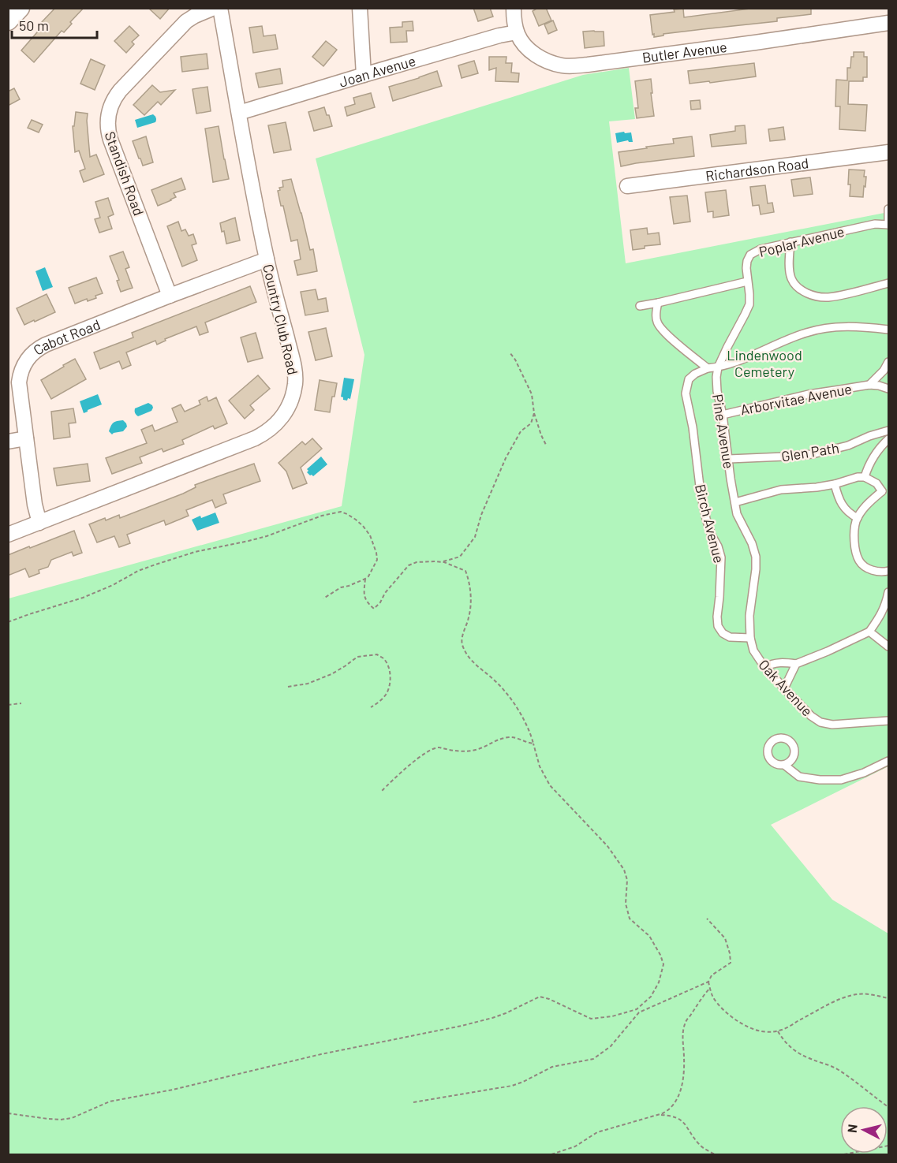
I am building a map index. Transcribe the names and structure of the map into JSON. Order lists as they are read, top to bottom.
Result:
{
  "streets": {
    "street": [
      "Butler Avenue",
      "Joan Avenue",
      "Richardson Road",
      "Standish Road",
      "Country Club Road",
      "Cabot Road"
    ],
    "lane": [
      "Poplar Avenue",
      "Arborvitae Avenue",
      "Pine Avenue",
      "Glen Path",
      "Birch Avenue",
      "Oak Avenue"
    ]
  },
  "crossings": [
    ["Butler Avenue", "Joan Avenue"],
    ["Joan Avenue", "Country Club Road"],
    ["Standish Road", "Cabot Road"],
    ["Poplar Avenue", "Pine Avenue"],
    ["Country Club Road", "Cabot Road"],
    ["Arborvitae Avenue", "Pine Avenue"],
    ["Pine Avenue", "Glen Path"],
    ["Pine Avenue", "Oak Avenue"],
    ["Birch Avenue", "Oak Avenue"]
  ],
  "parks": ["Lindenwood Cemetery"],
  "scale_bar": "50 m",
  "north": "left"
}
